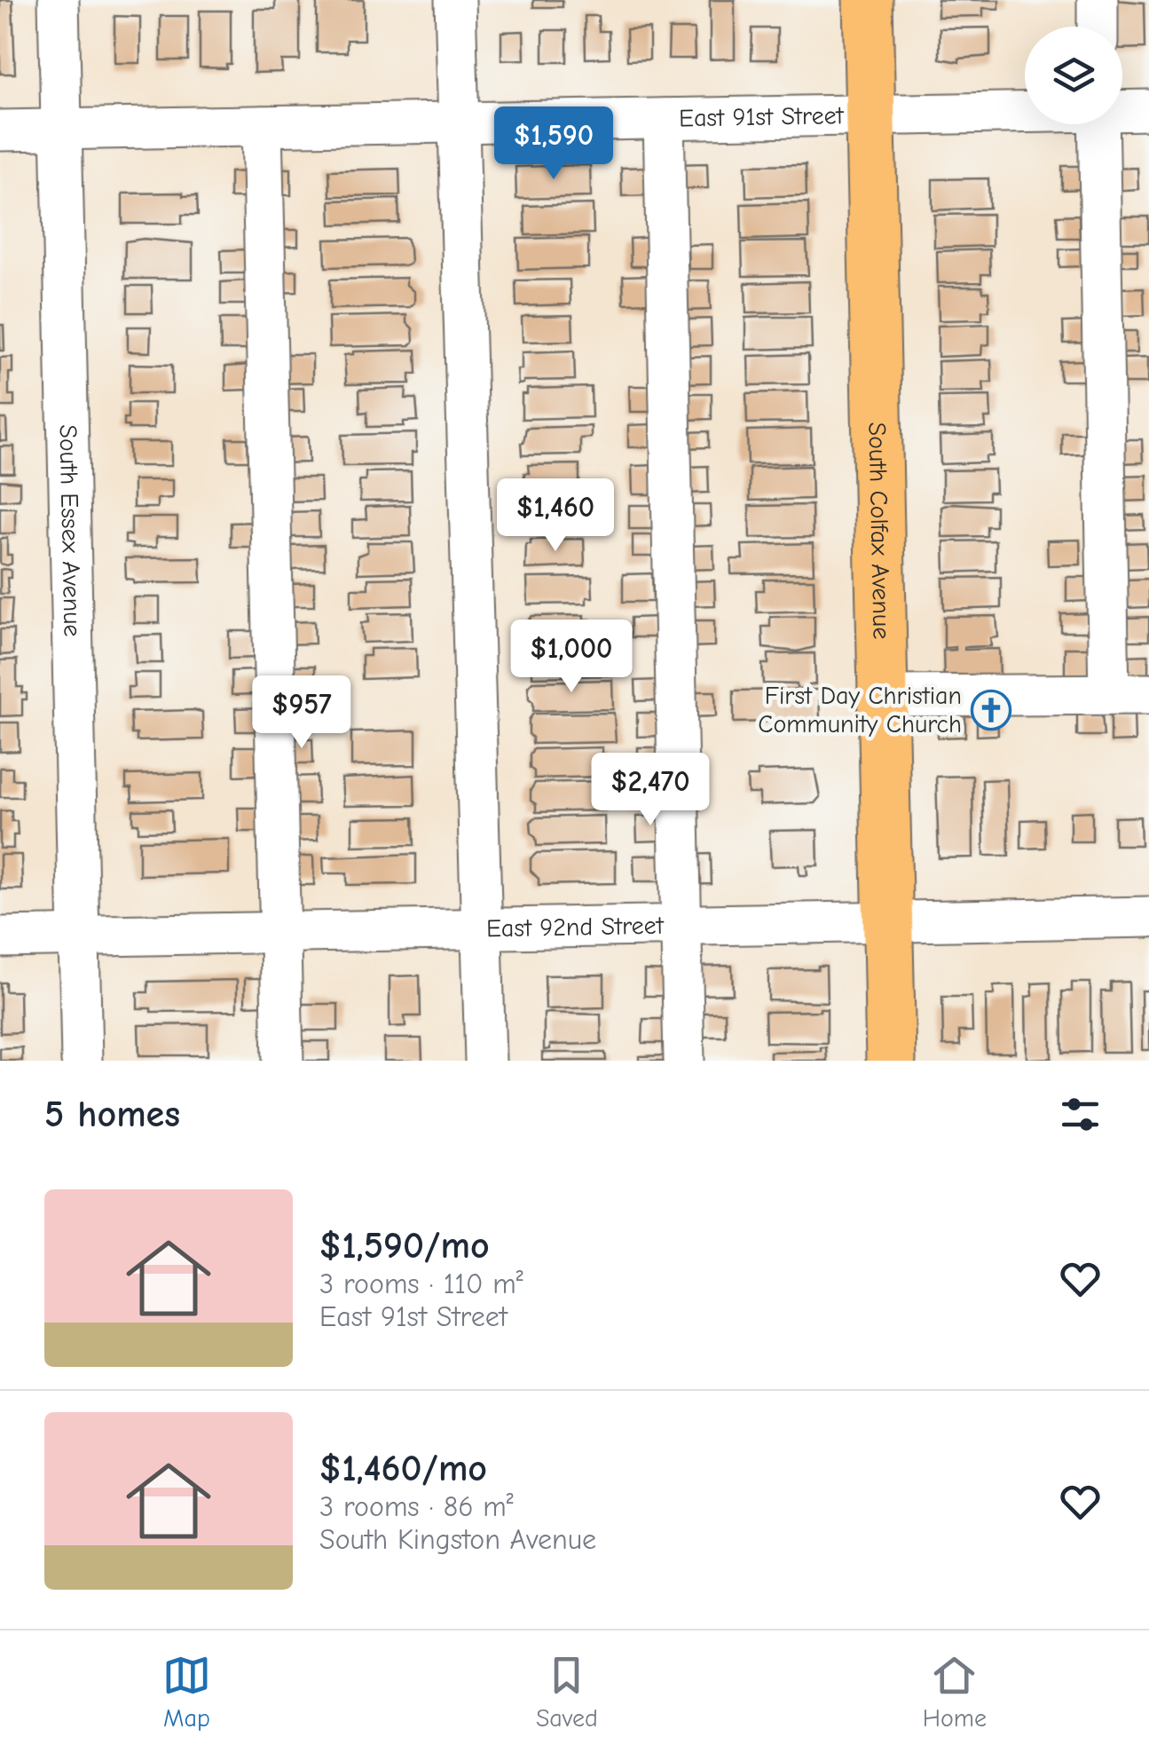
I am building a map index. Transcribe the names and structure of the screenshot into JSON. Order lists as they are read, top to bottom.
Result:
{
  "streets": {
    "main road": ["South Colfax Avenue"],
    "street": ["East 91st Street", "South Essex Avenue", "East 92nd Street"]
  },
  "crossings": [
    ["East 91st Street", "South Colfax Avenue"],
    ["East 91st Street", "South Essex Avenue"],
    ["South Colfax Avenue", "East 92nd Street"],
    ["South Essex Avenue", "East 92nd Street"]
  ],
  "places": {
    "church": ["First Day Christian Community Church"]
  },
  "page": {
    "price": [
      "$1,590",
      "$1,460",
      "$1,000",
      "$957",
      "$2,470"
    ],
    "heading": "5 homes",
    "list": [
      {
        "name": "$1,590/mo",
        "note": "3 rooms · 110 m² · East 91st Street"
      },
      {
        "name": "$1,460/mo",
        "note": "3 rooms · 86 m² · South Kingston Avenue"
      }
    ],
    "tabs": ["Map", "Saved", "Home"]
  }
}
